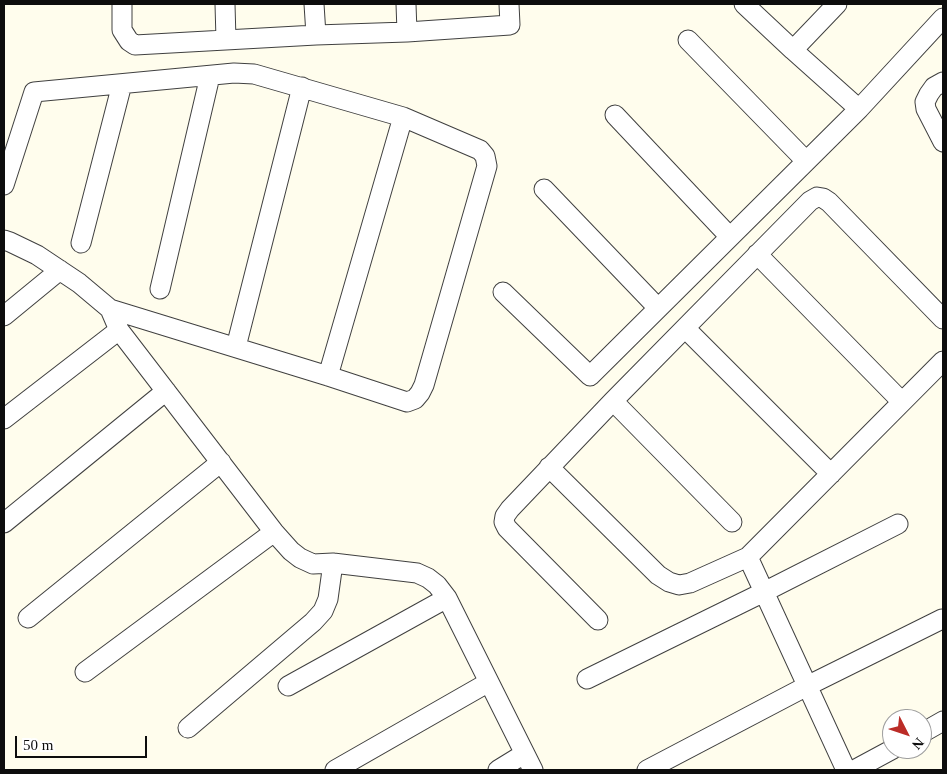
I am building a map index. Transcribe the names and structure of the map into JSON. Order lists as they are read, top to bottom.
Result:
{
  "scale_bar": "50 m",
  "north": "bottom right"
}
